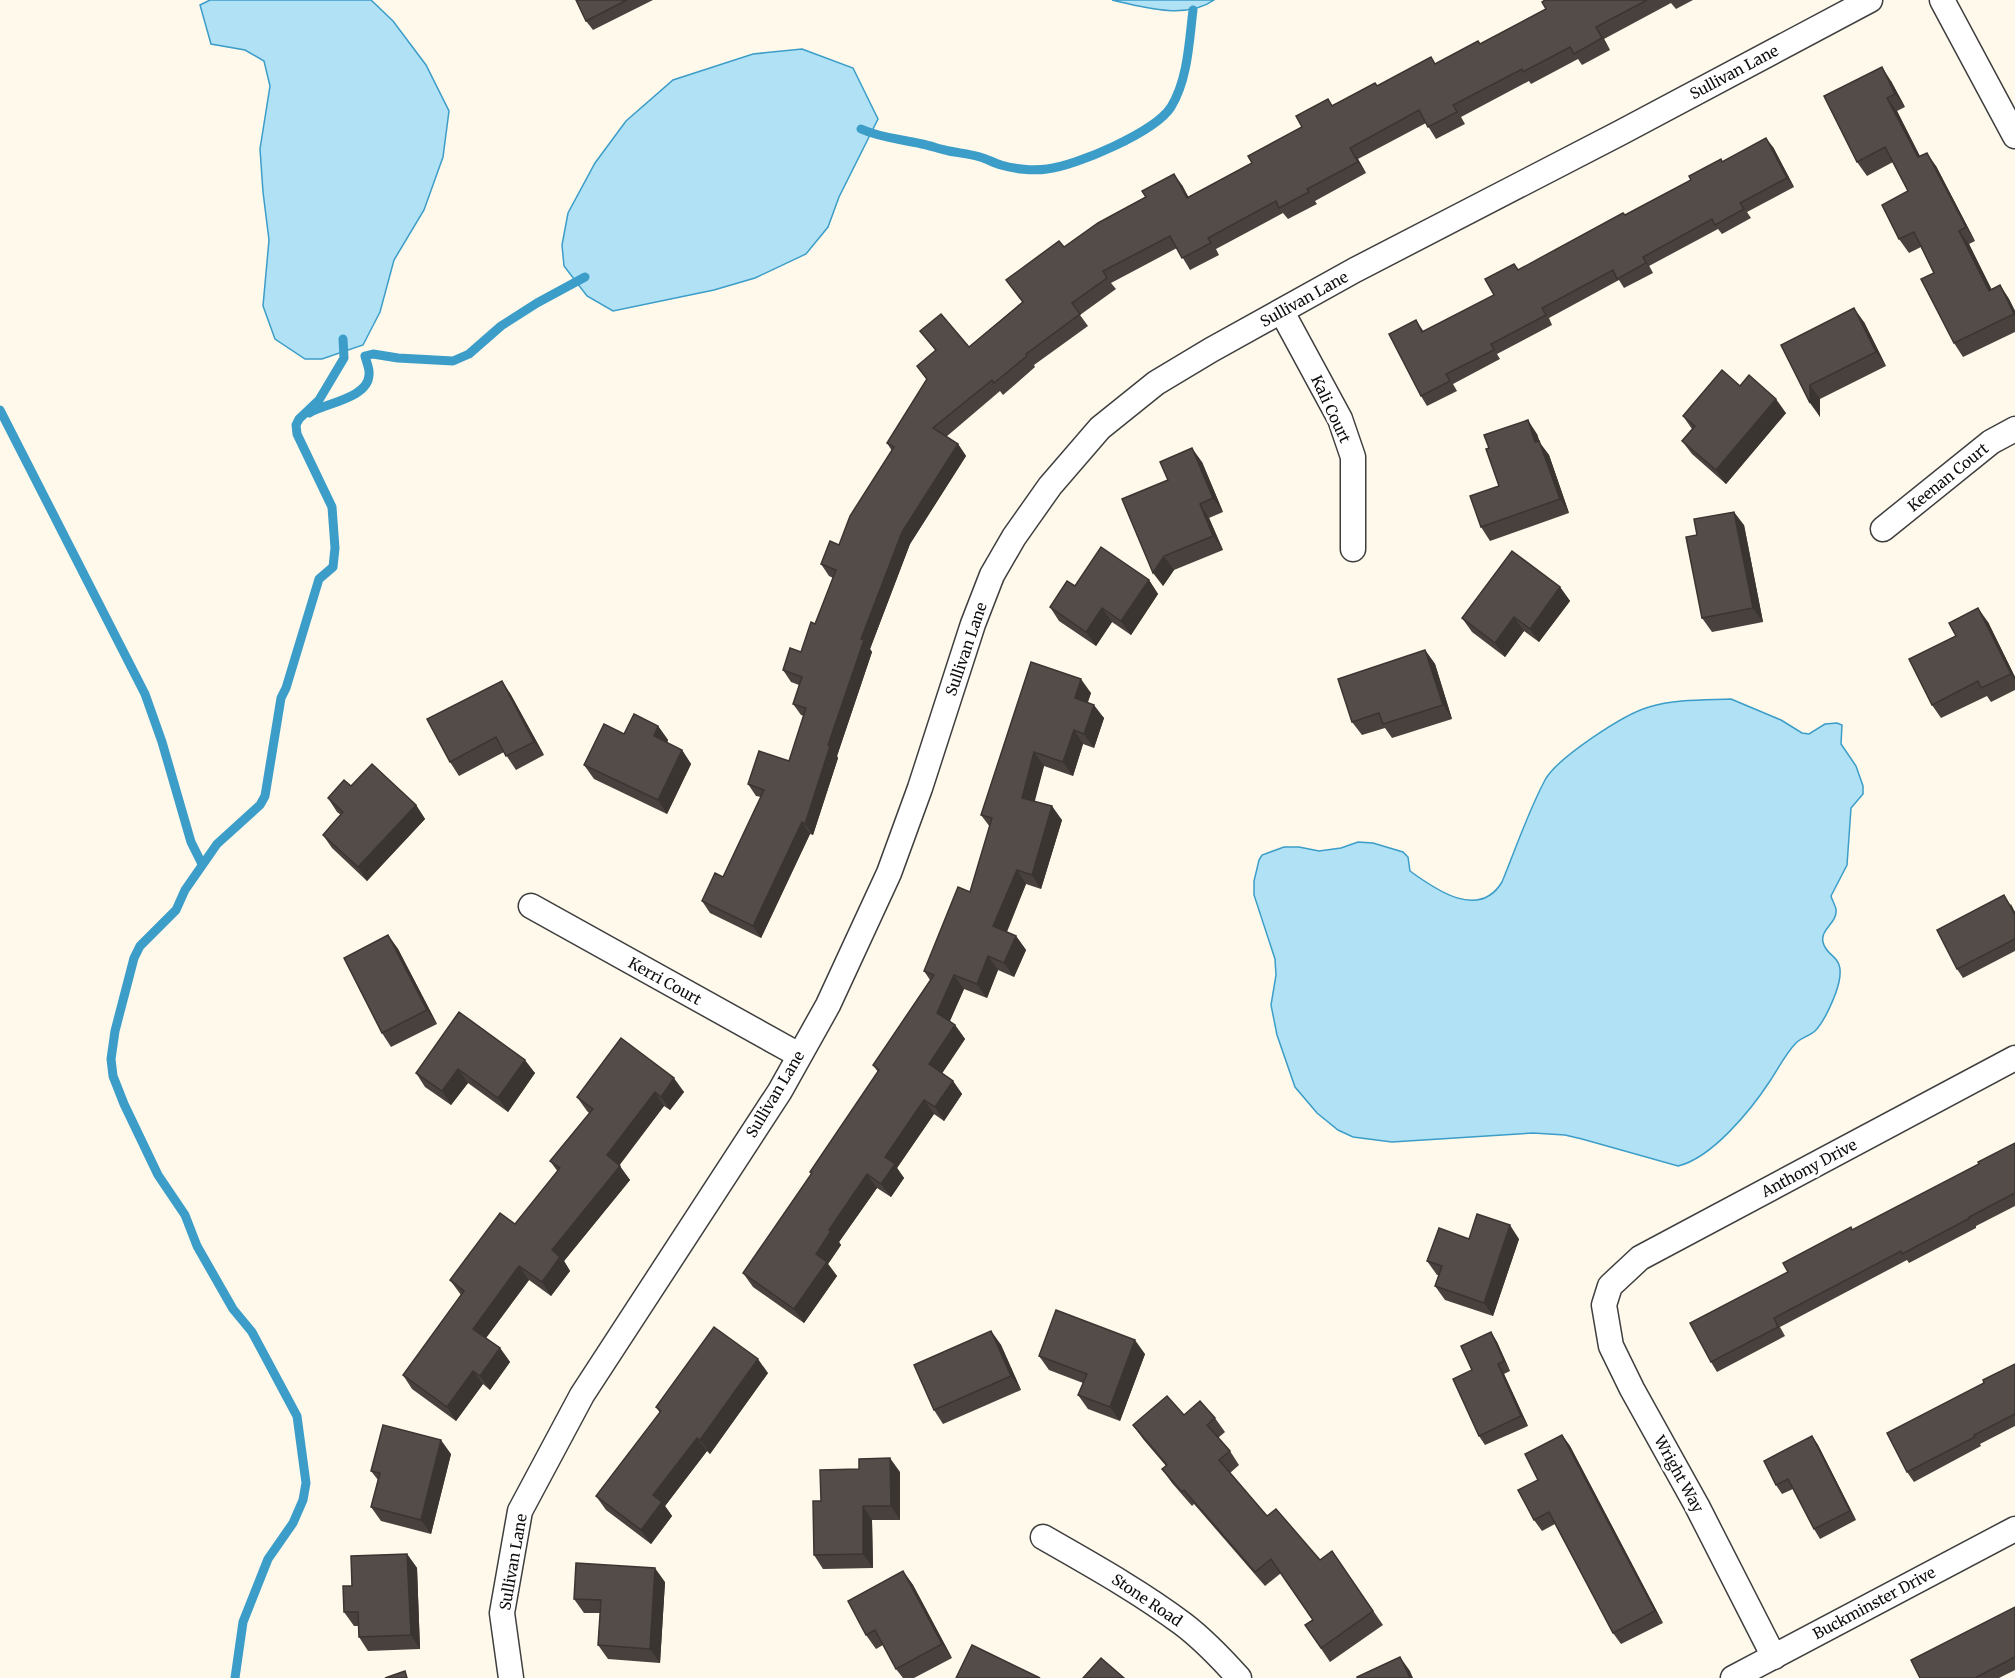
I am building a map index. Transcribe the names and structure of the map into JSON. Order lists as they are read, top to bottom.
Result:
{
  "streets": {
    "street": [
      "Sullivan Lane",
      "Kali Court",
      "Keenan Court",
      "Kerri Court",
      "Anthony Drive",
      "Wright Way",
      "Stone Road",
      "Buckminster Drive"
    ]
  },
  "crossings": [
    ["Sullivan Lane", "Kali Court"],
    ["Sullivan Lane", "Kerri Court"],
    ["Anthony Drive", "Wright Way"],
    ["Wright Way", "Buckminster Drive"]
  ]
}
